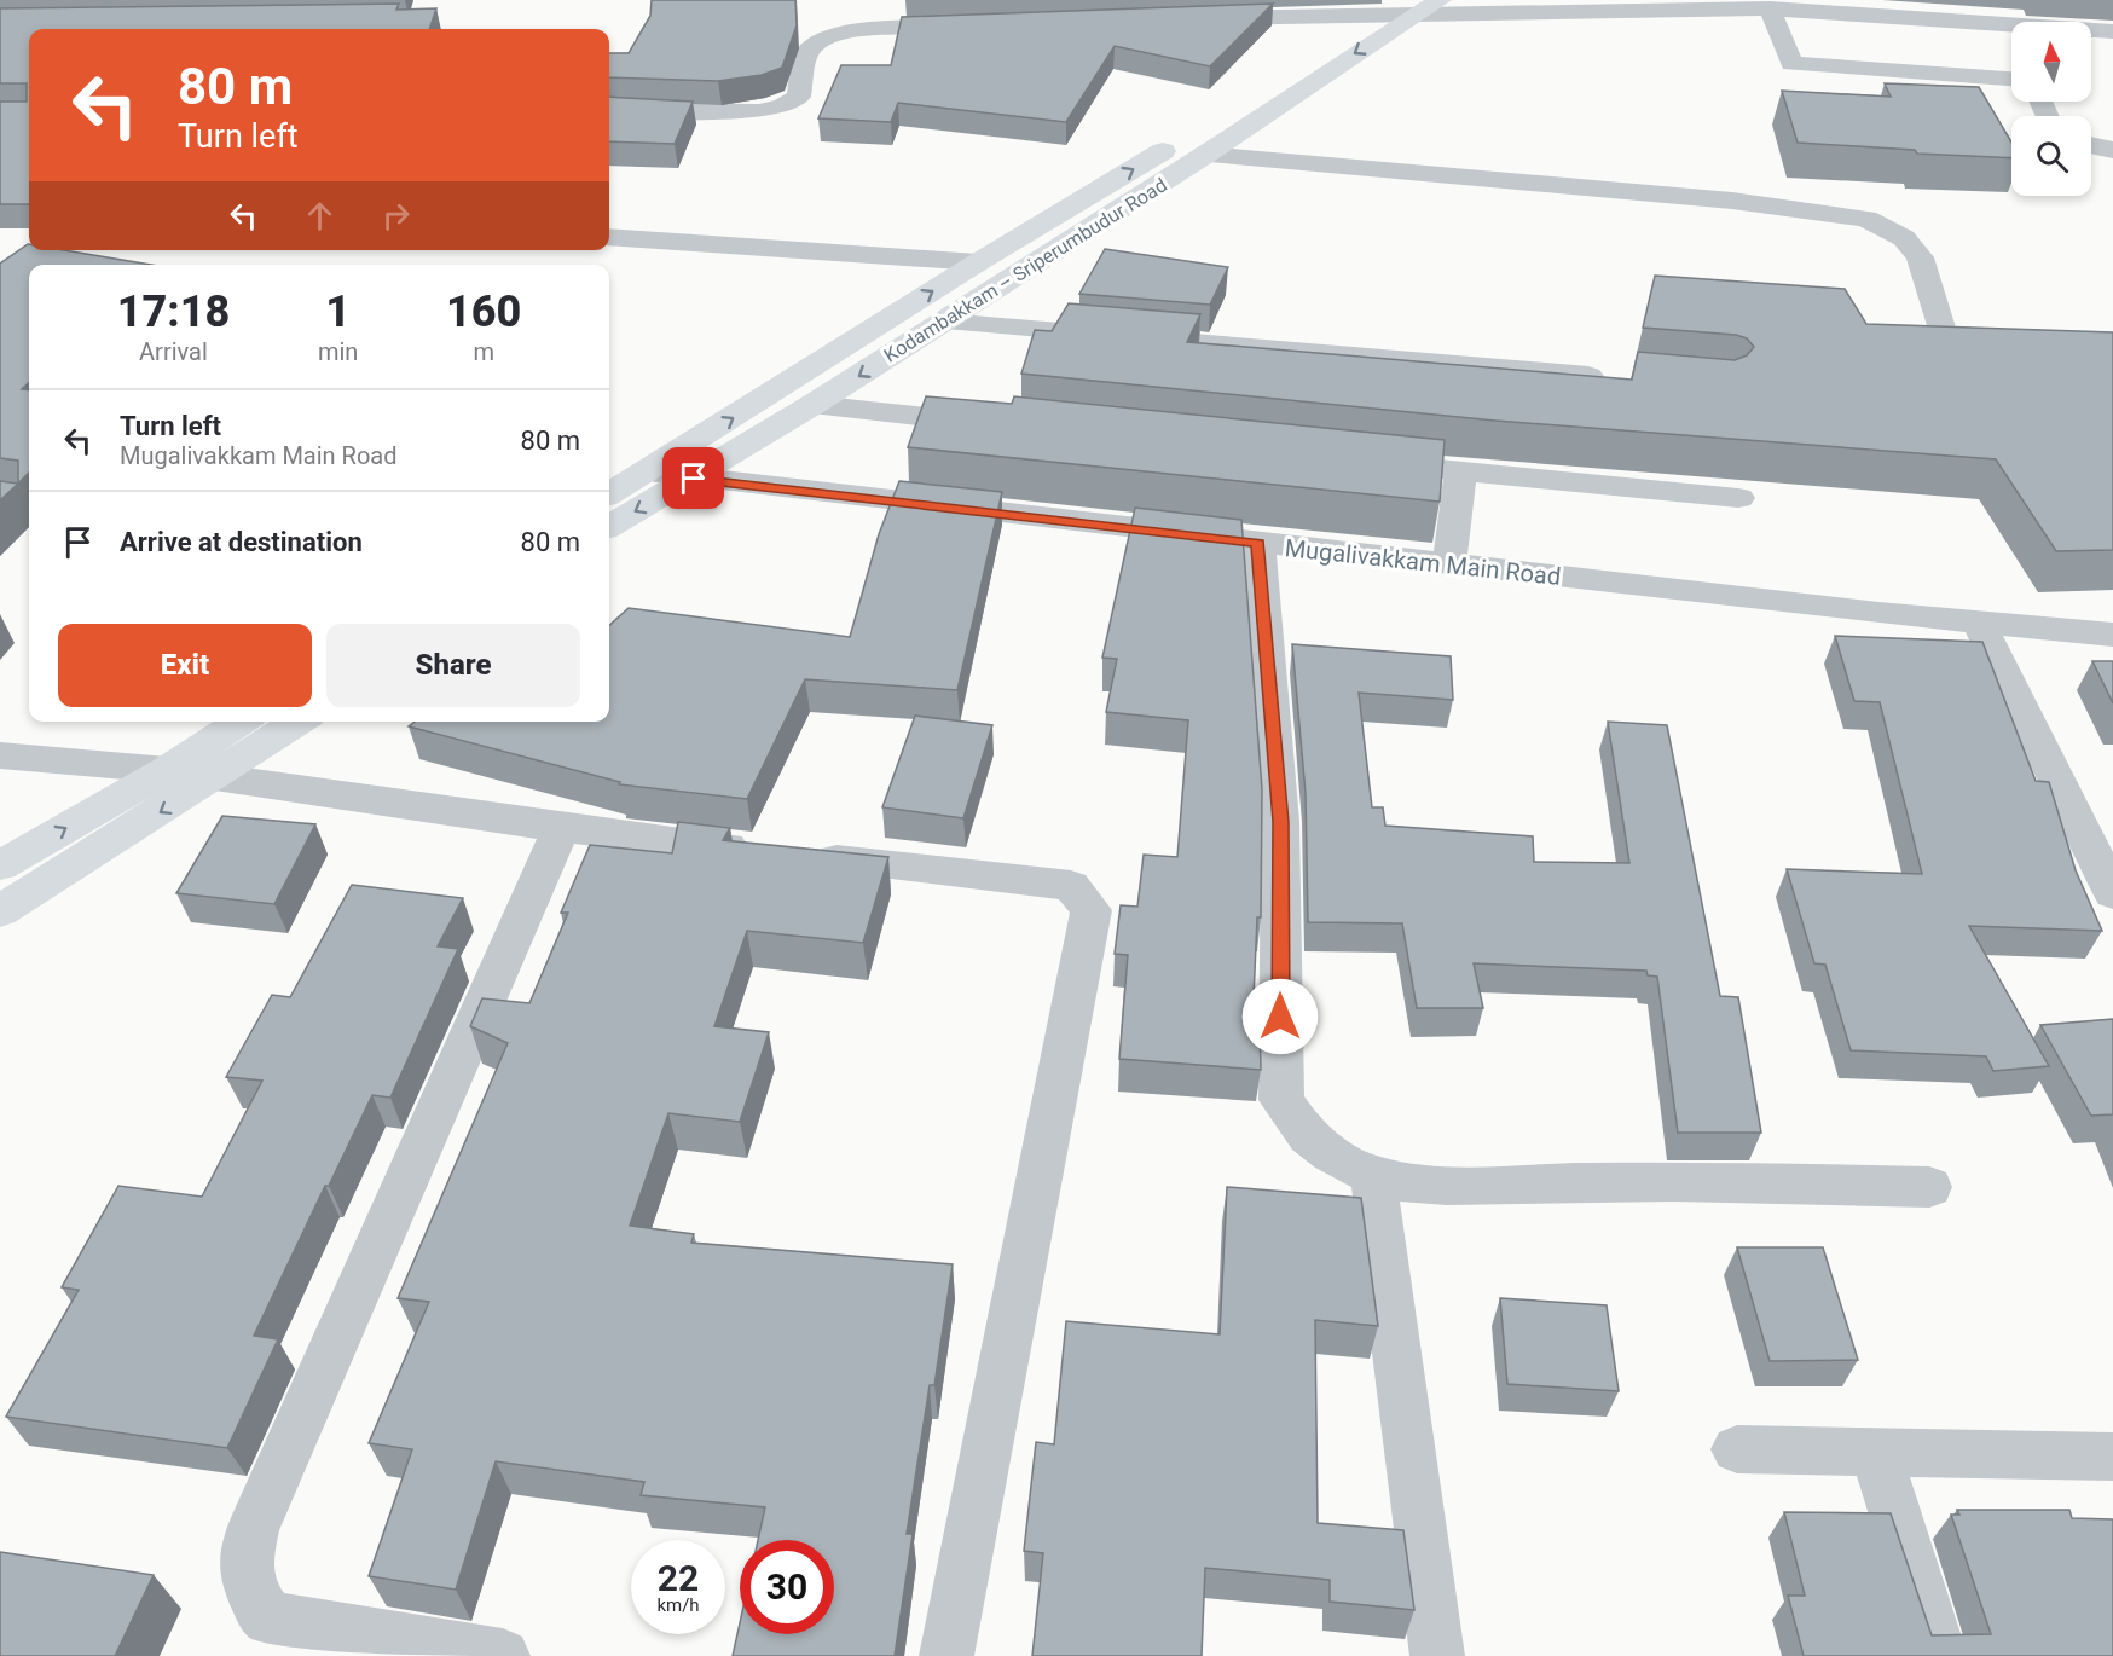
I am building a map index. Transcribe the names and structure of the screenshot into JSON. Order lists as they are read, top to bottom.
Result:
{
  "streets": {
    "main road": ["Kodambakkam – Sriperumbudur Road"],
    "street": ["Mugalivakkam Main Road"]
  },
  "crossings": [
    ["Kodambakkam – Sriperumbudur Road", "Mugalivakkam Main Road"]
  ],
  "north": "top",
  "page": {
    "turn": ["80 m", "Turn left"],
    "eta": [
      "17:18",
      "Arrival",
      "1",
      "min",
      "160",
      "m"
    ],
    "list": [
      {
        "name": "Turn left",
        "note": "Mugalivakkam Main Road",
        "value": "80 m"
      },
      {
        "name": "Arrive at destination",
        "value": "80 m"
      }
    ],
    "buttons": ["Exit", "Share"],
    "speed": "22 km/h",
    "limit": "30"
  }
}
